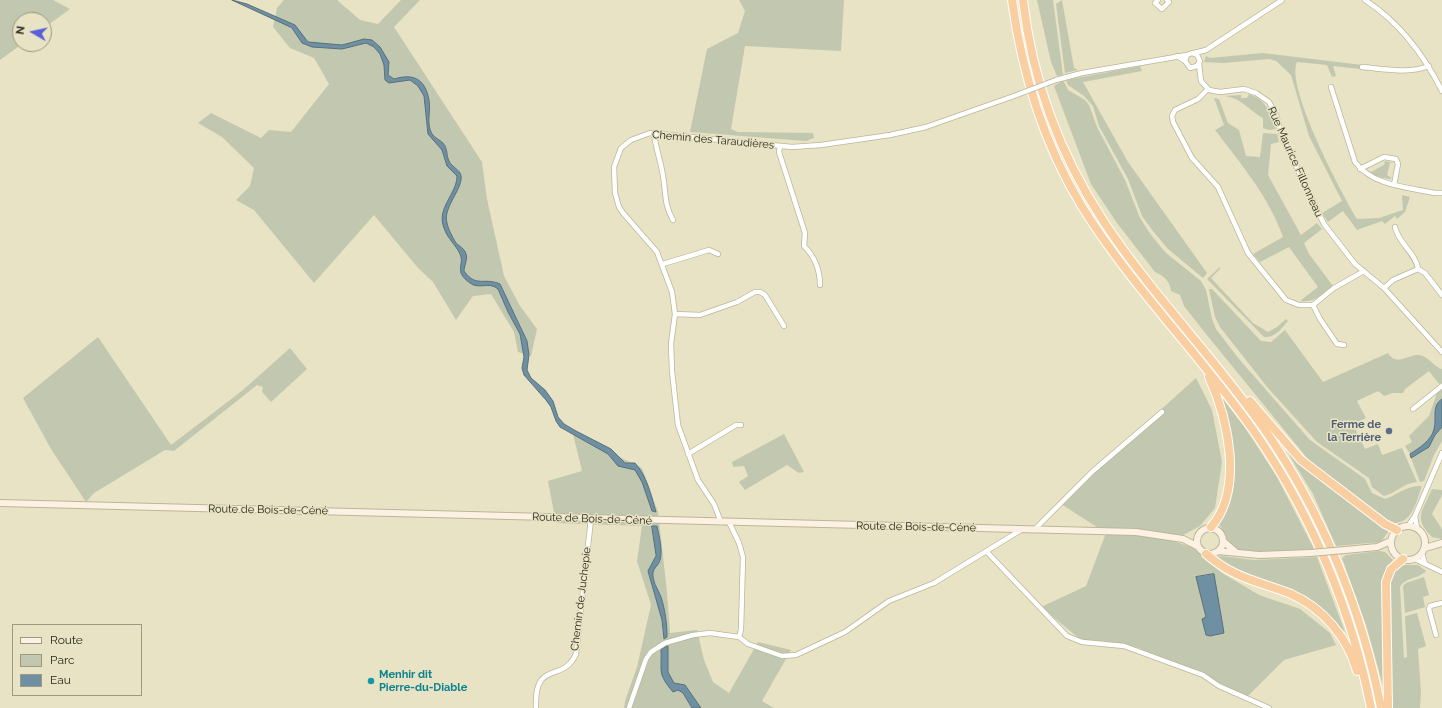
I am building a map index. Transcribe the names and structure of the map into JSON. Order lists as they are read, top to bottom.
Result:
{
  "streets": {
    "street": [
      "Chemin des Taraudières",
      "Rue Maurice Fillonneau",
      "Route de Bois-de-Céné",
      "Chemin de Juchepie"
    ]
  },
  "crossings": [
    ["Chemin des Taraudières", "Route de Bois-de-Céné"],
    ["Route de Bois-de-Céné", "Chemin de Juchepie"]
  ],
  "places": ["Ferme de la Terrière", "Menhir dit Pierre-du-Diable"],
  "legend": ["Route", "Parc", "Eau"],
  "north": "left"
}
